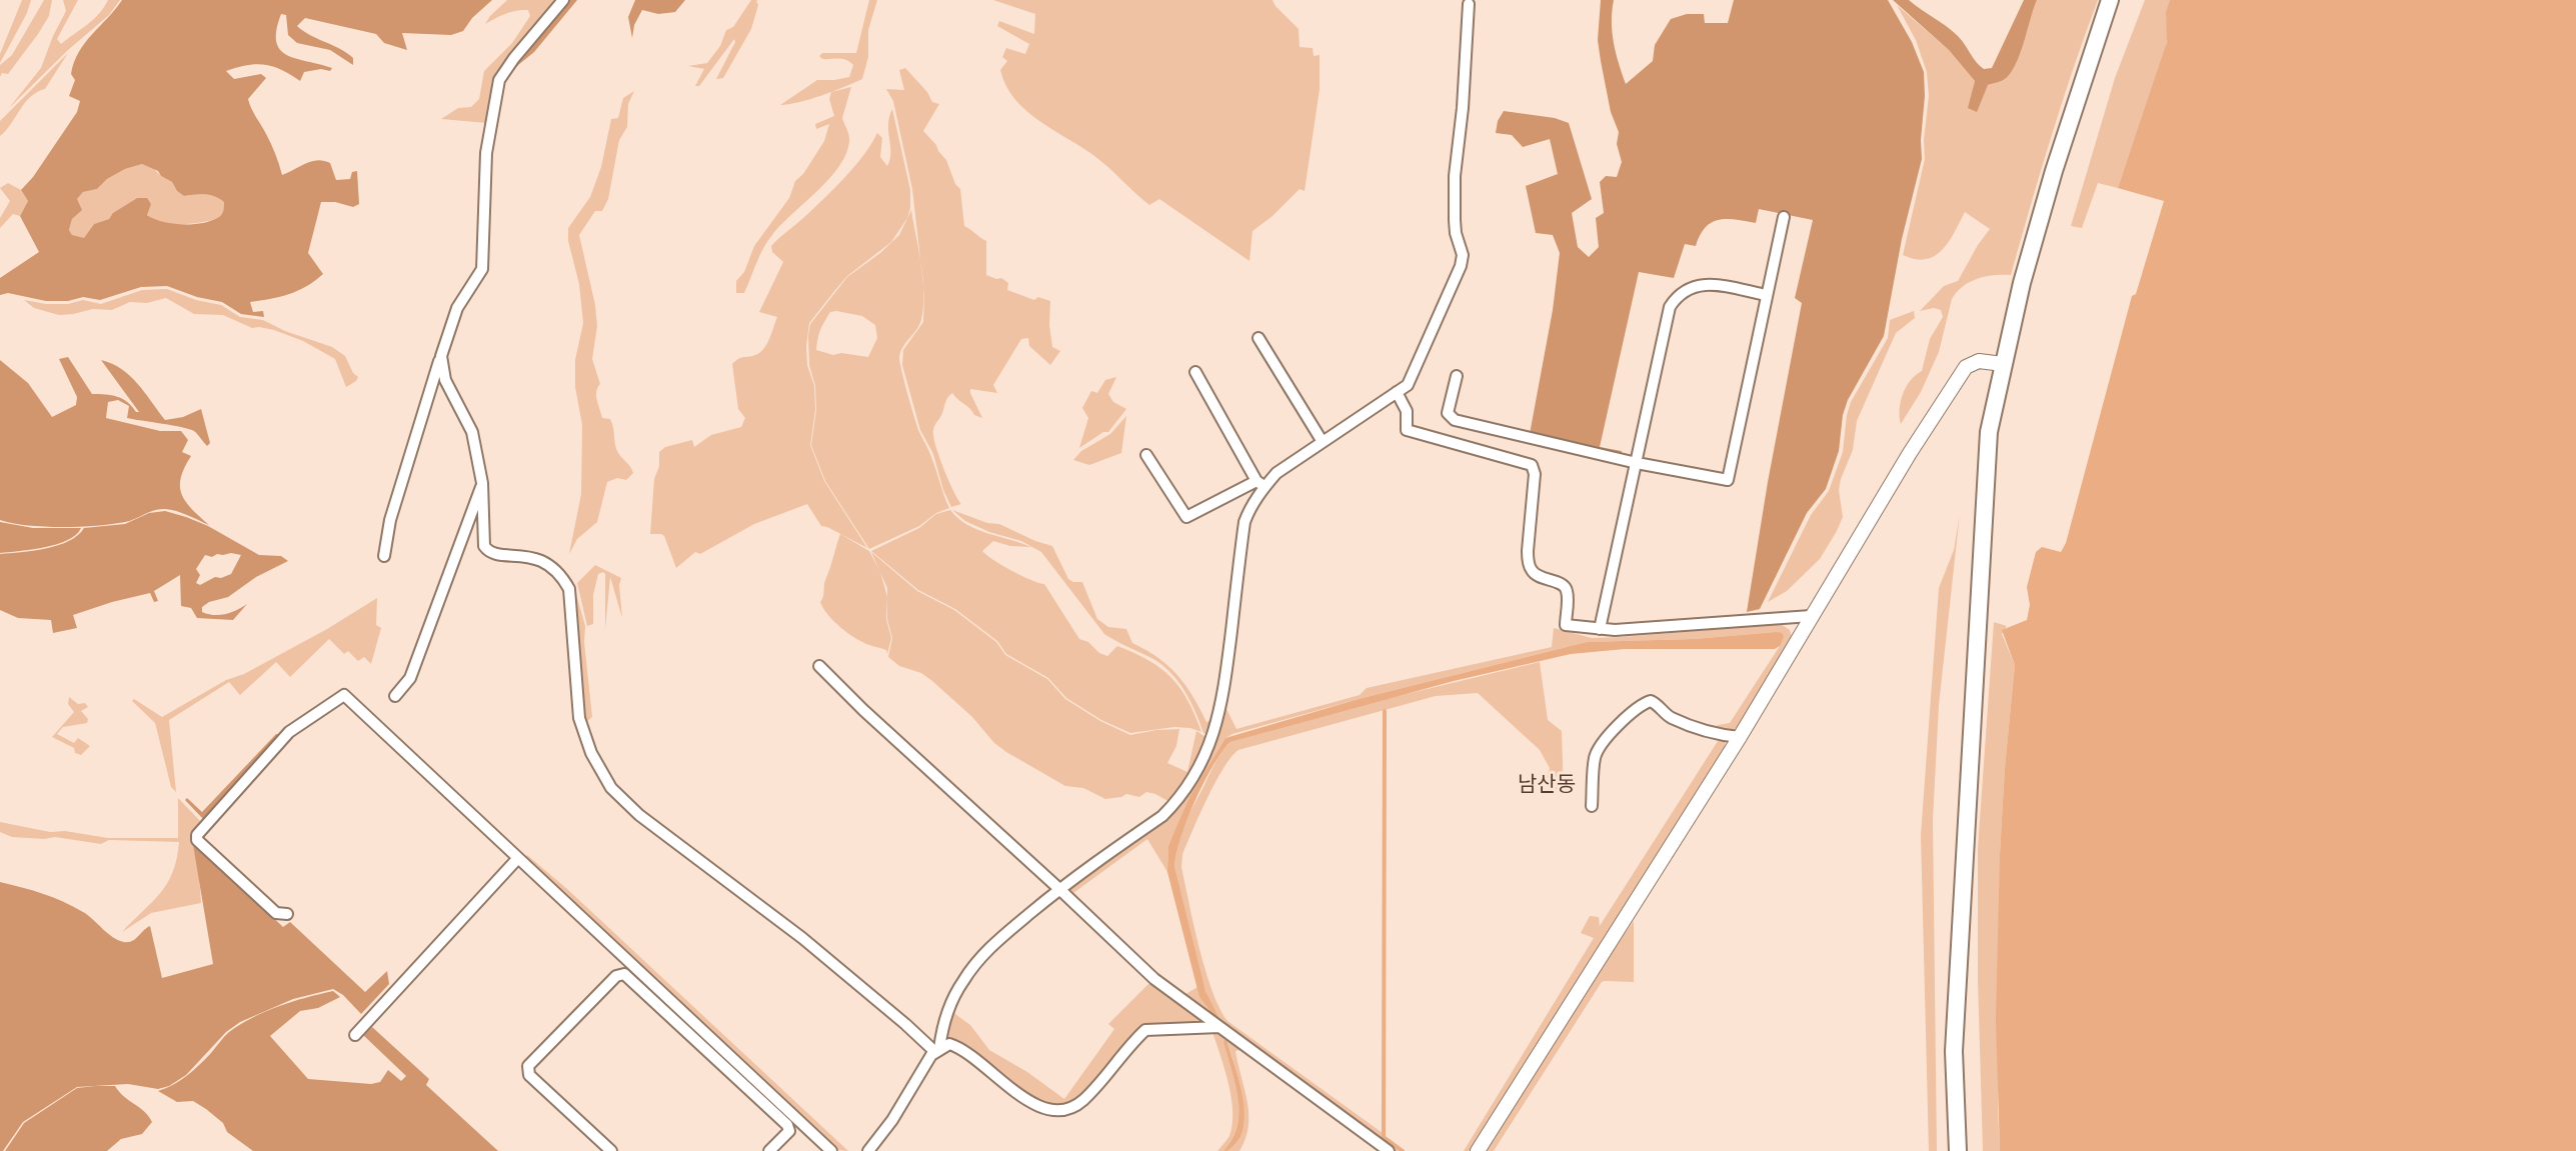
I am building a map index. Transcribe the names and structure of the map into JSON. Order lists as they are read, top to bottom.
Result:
{
  "districts": ["남산동"]
}
